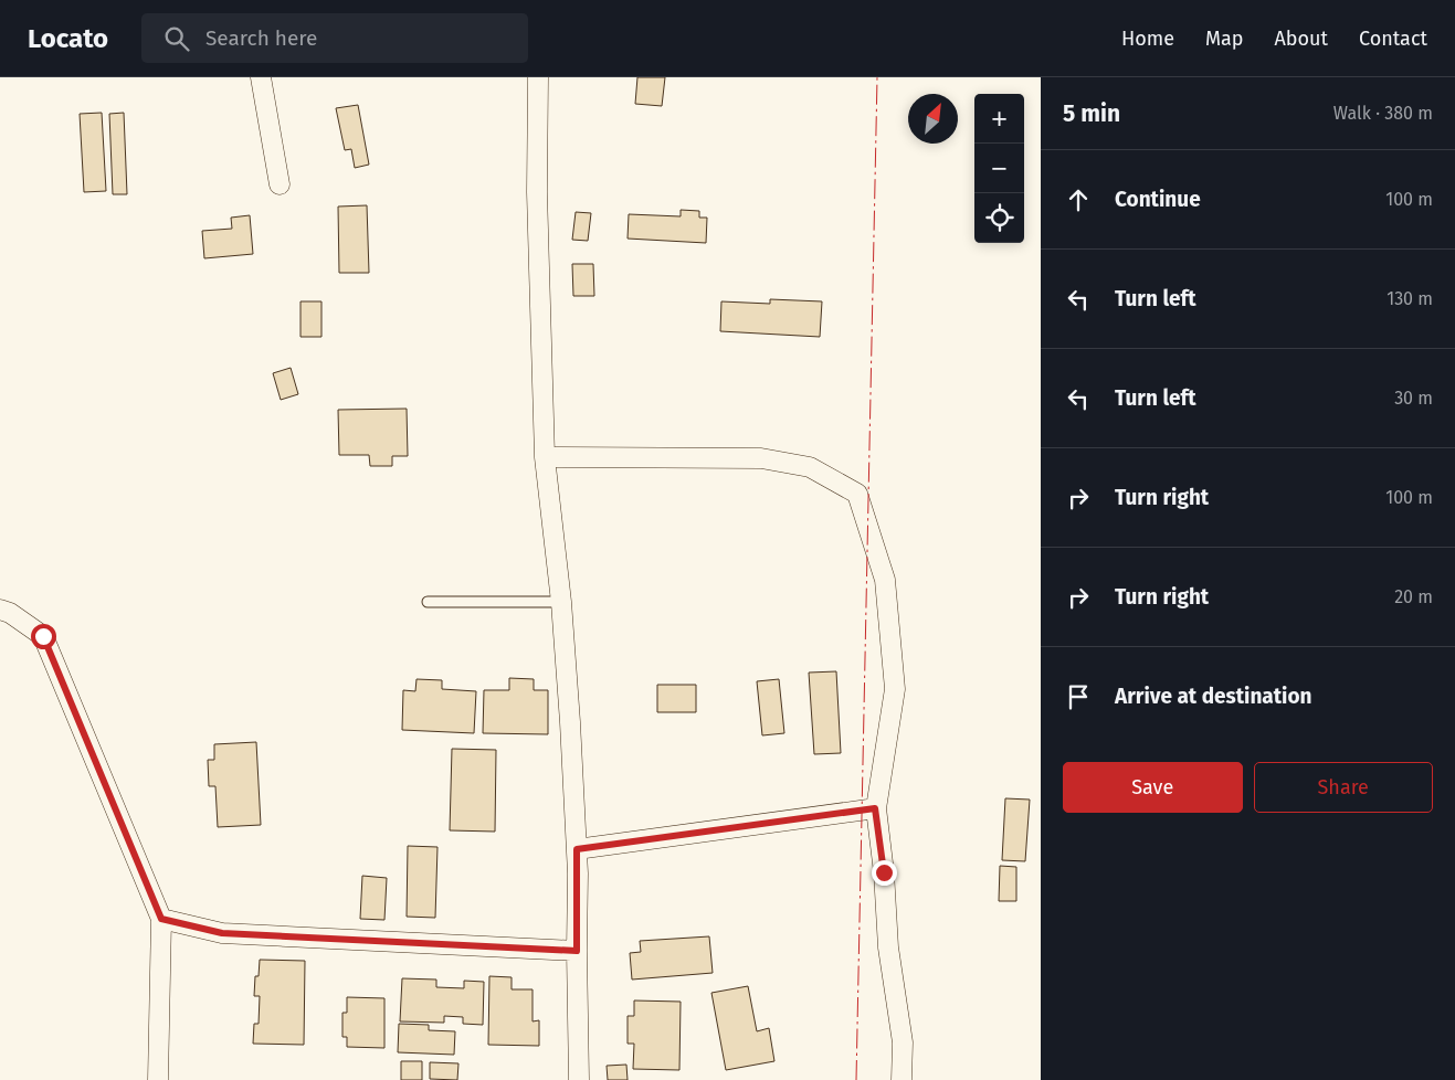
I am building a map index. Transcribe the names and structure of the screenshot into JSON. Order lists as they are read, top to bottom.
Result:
{
  "north": "top right",
  "page": {
    "header": "Locato",
    "search": "Search here",
    "nav": [
      "Home",
      "Map",
      "About",
      "Contact"
    ],
    "heading": ["5 min", "Walk · 380 m"],
    "map_buttons": ["+", "−"],
    "list": [
      ["Continue", "100 m"],
      ["Turn left", "130 m"],
      ["Turn left", "30 m"],
      ["Turn right", "100 m"],
      ["Turn right", "20 m"],
      "Arrive at destination"
    ],
    "buttons": ["Save", "Share"]
  }
}
